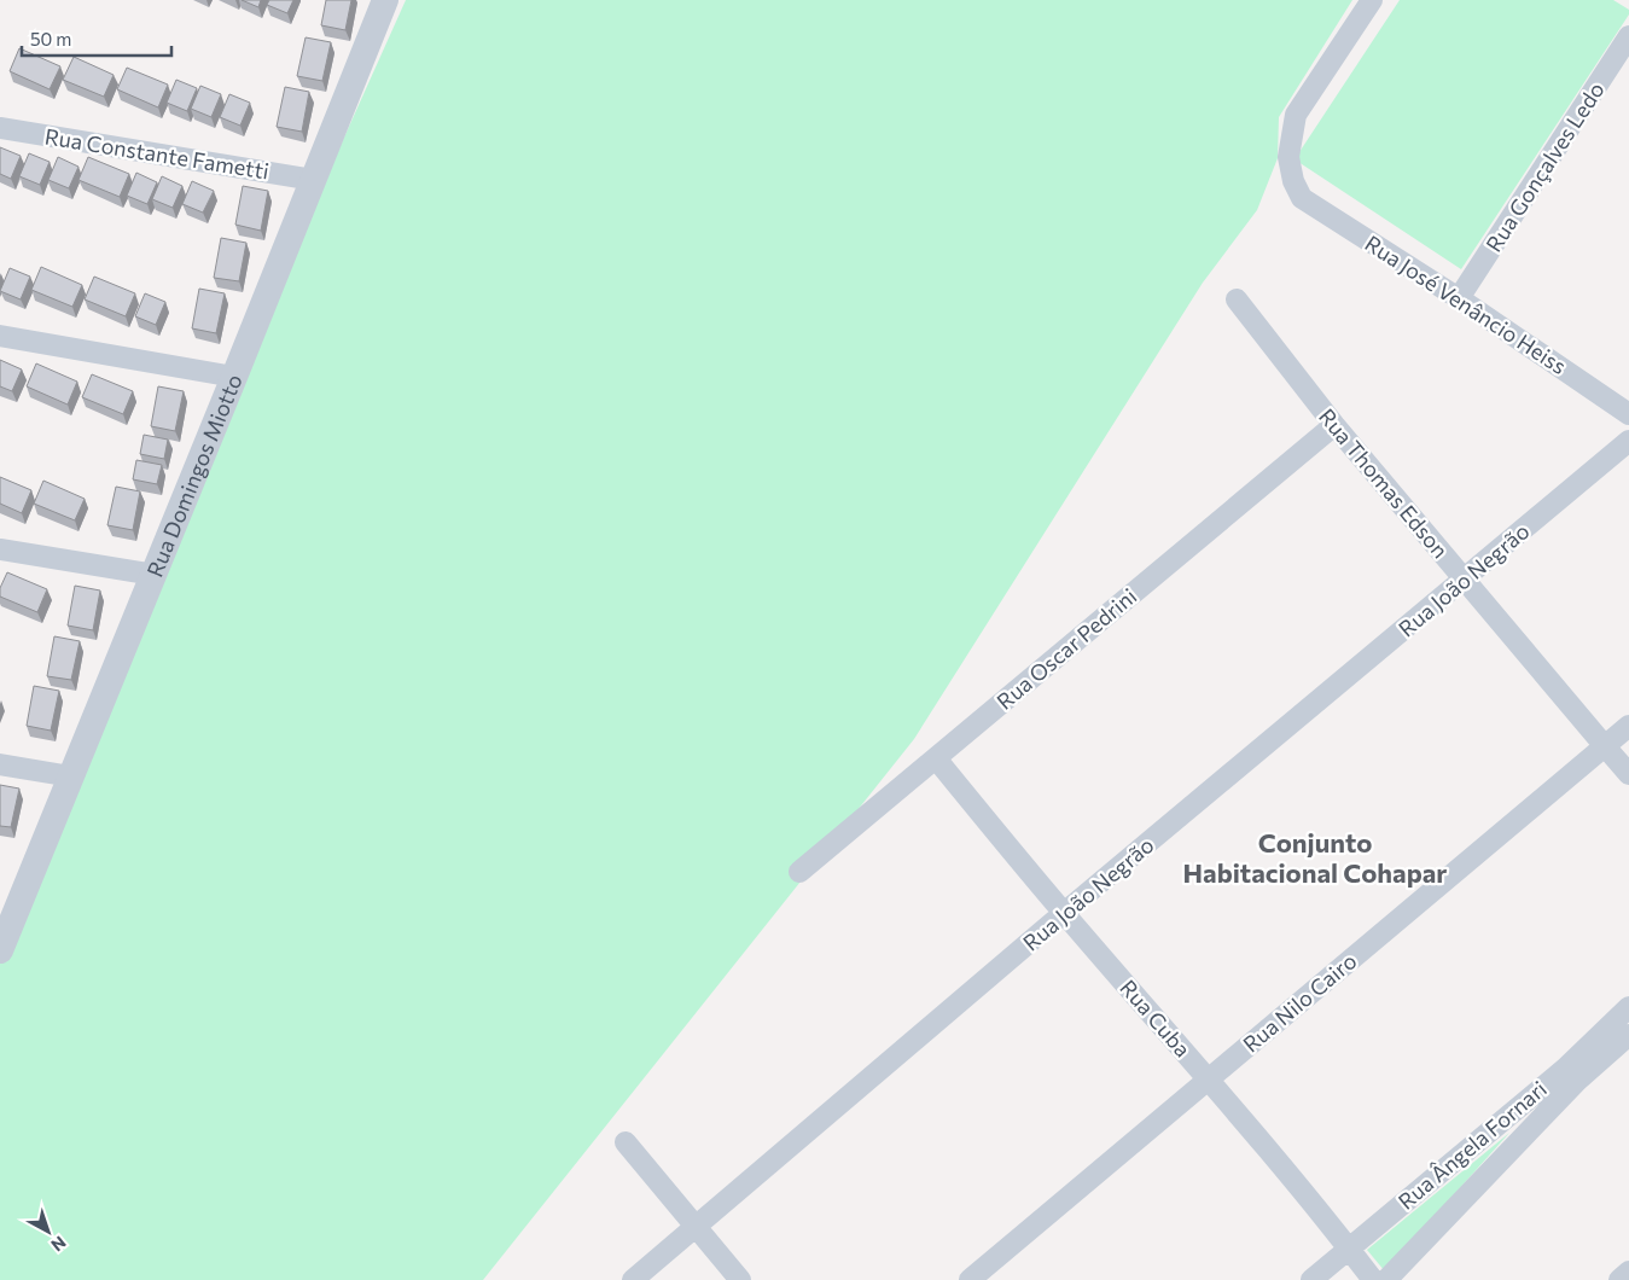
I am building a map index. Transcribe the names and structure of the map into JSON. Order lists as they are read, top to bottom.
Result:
{
  "streets": {
    "street": [
      "Rua Constante Fametti",
      "Rua Gonçalves Ledo",
      "Rua José Venâncio Heiss",
      "Rua Domingos Miotto",
      "Rua Thomas Edson",
      "Rua João Negrão",
      "Rua Oscar Pedrini",
      "Rua Nilo Cairo",
      "Rua Cuba",
      "Rua Ângela Fornari"
    ]
  },
  "crossings": [
    ["Rua Constante Fametti", "Rua Domingos Miotto"],
    ["Rua Gonçalves Ledo", "Rua José Venâncio Heiss"],
    ["Rua Thomas Edson", "Rua João Negrão"],
    ["Rua Thomas Edson", "Rua Oscar Pedrini"],
    ["Rua Thomas Edson", "Rua Nilo Cairo"],
    ["Rua João Negrão", "Rua Cuba"],
    ["Rua Oscar Pedrini", "Rua Cuba"],
    ["Rua Nilo Cairo", "Rua Cuba"],
    ["Rua Cuba", "Rua Ângela Fornari"]
  ],
  "districts": ["Conjunto Habitacional Cohapar"],
  "scale_bar": "50 m",
  "north": "bottom right"
}
